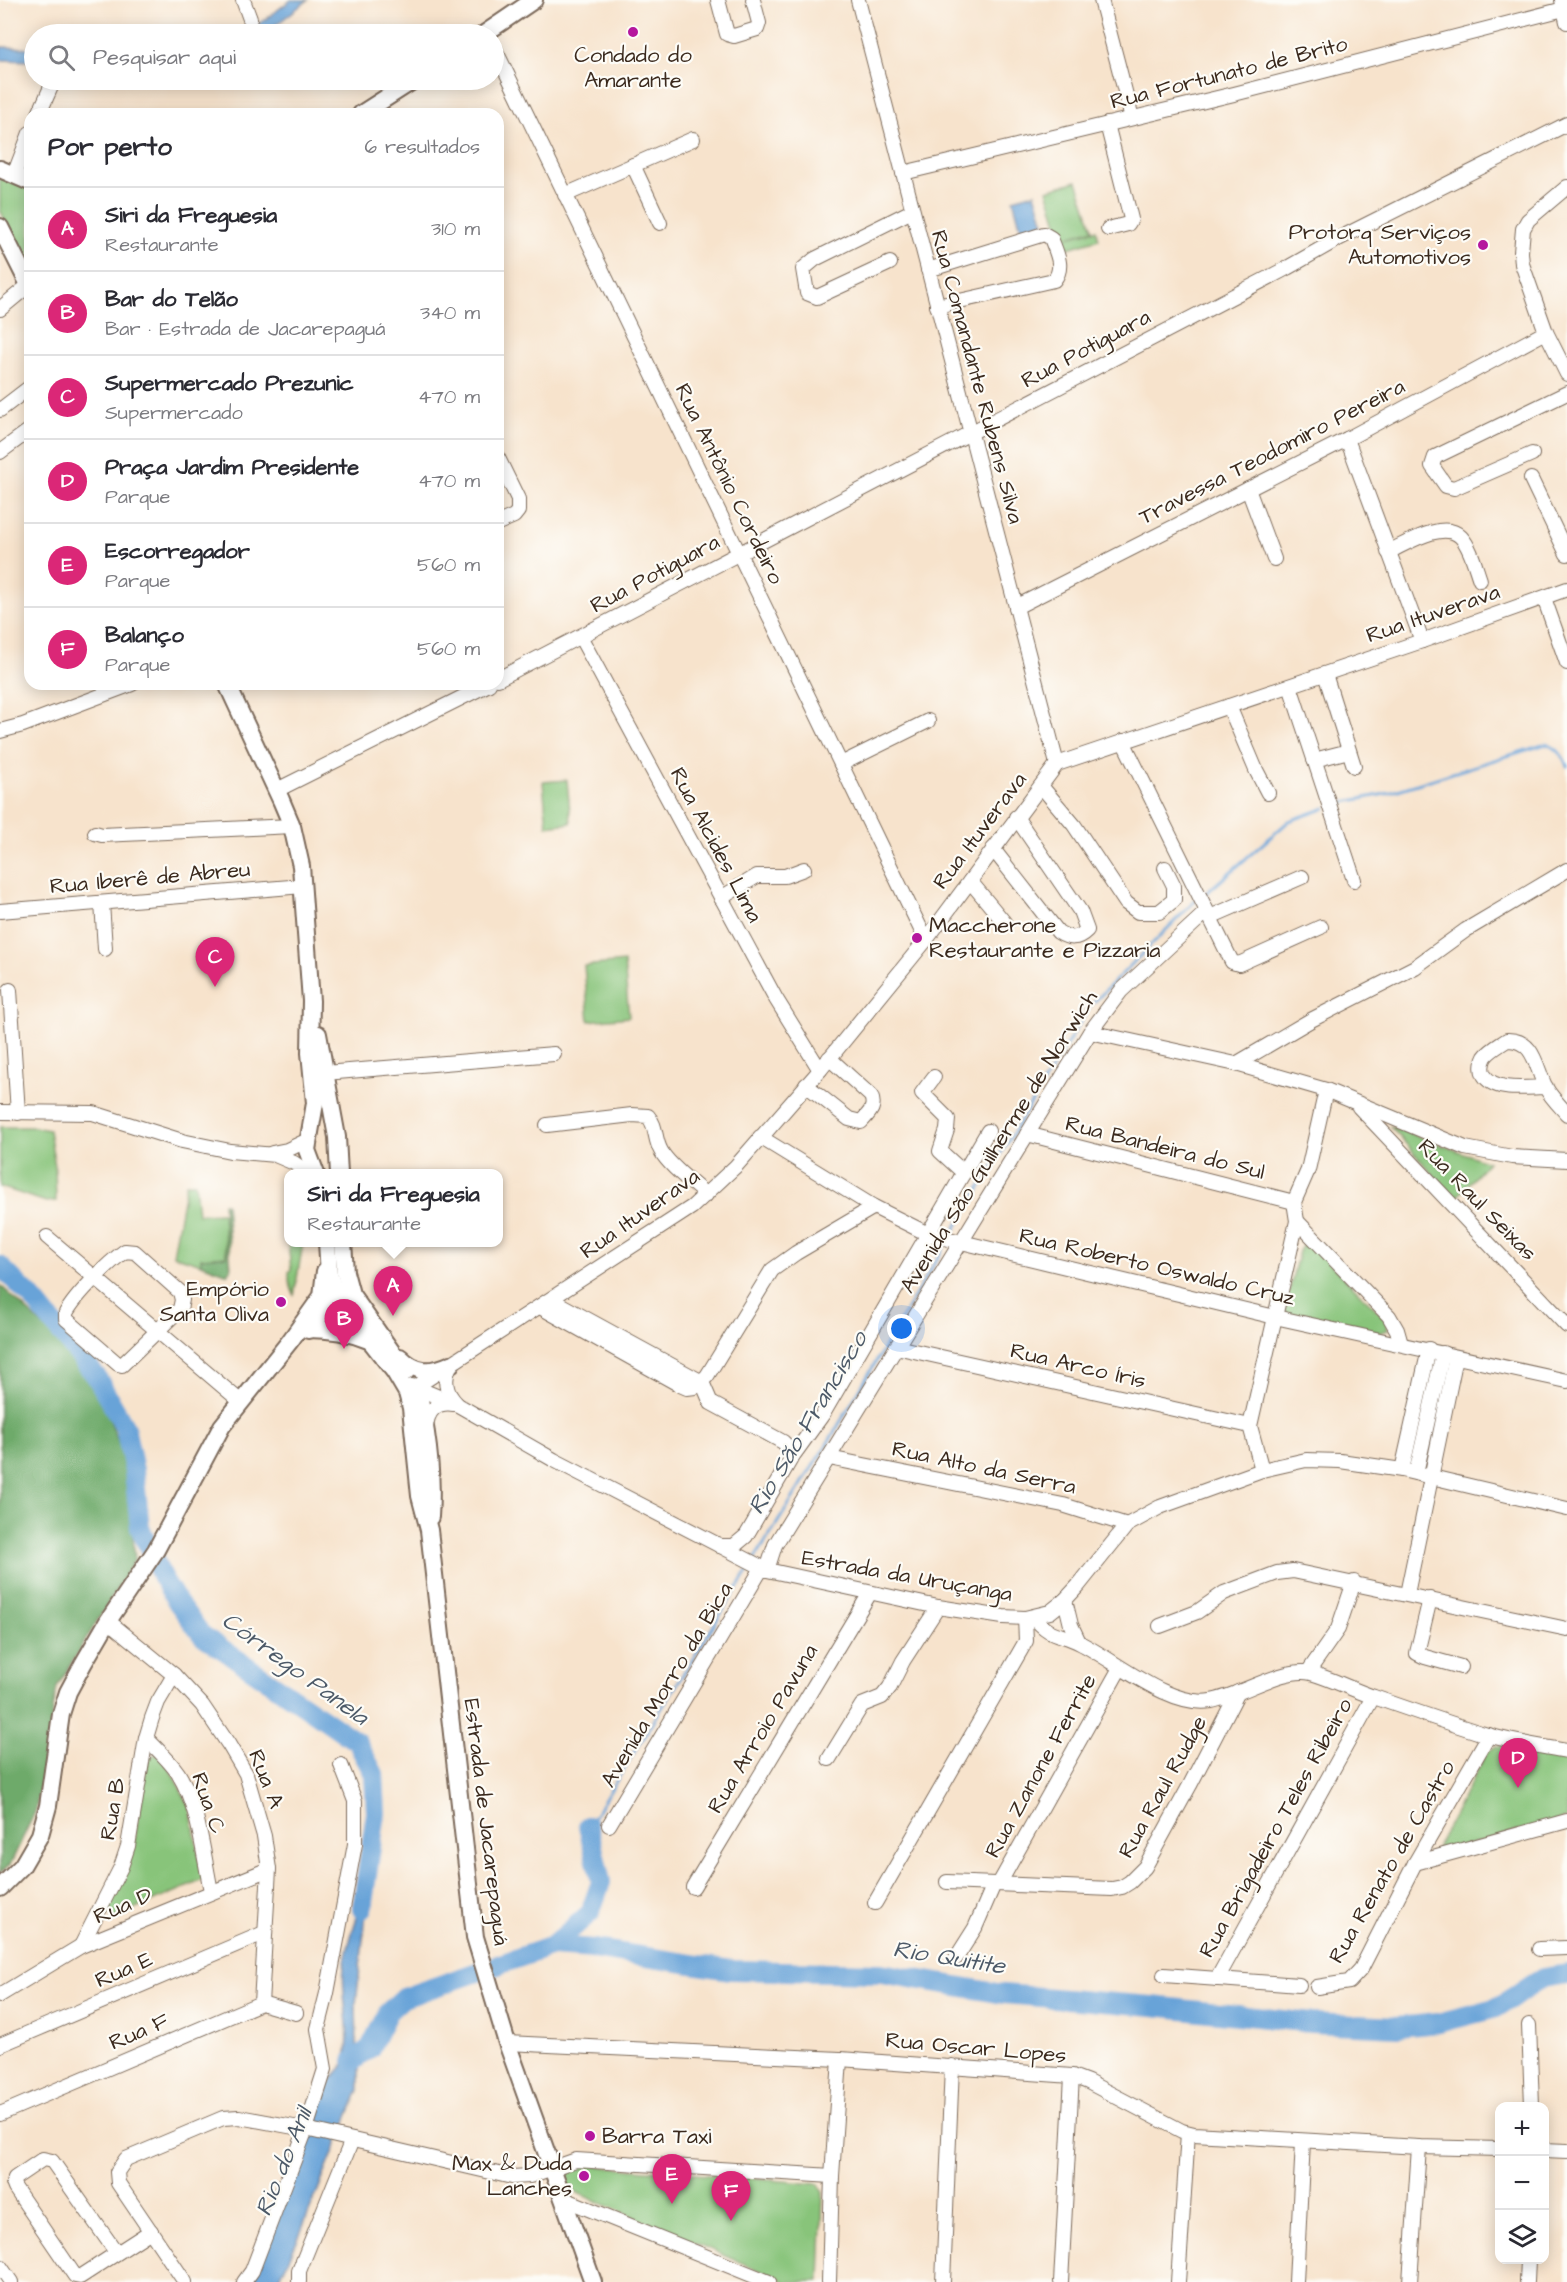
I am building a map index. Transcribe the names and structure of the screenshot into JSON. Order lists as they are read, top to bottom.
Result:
{
  "streets": {
    "main road": ["Estrada de Jacarepaguá"],
    "street": [
      "Rua Fortunato de Brito",
      "Rua Potiguara",
      "Rua Comandante Rubens Silva",
      "Travessa Teodomiro Pereira",
      "Rua Antônio Cordeiro",
      "Rua Ituverava",
      "Rua Alcides Lima",
      "Rua Iberê de Abreu",
      "Avenida São Guilherme de Norwich",
      "Rua Bandeira do Sul",
      "Rua Raul Seixas",
      "Rua Roberto Oswaldo Cruz",
      "Rua Arco Íris",
      "Rua Alto da Serra",
      "Estrada da Uruçanga",
      "Avenida Morro da Bica",
      "Rua Arroio Pavuna",
      "Rua Zanone Ferrite",
      "Rua A",
      "Rua Raul Rudge",
      "Rua C",
      "Rua B",
      "Rua Brigadeiro Teles Ribeiro",
      "Rua Renato de Castro",
      "Rua D",
      "Rua E",
      "Rua F",
      "Rua Oscar Lopes"
    ]
  },
  "crossings": [
    ["Rua Fortunato de Brito", "Rua Comandante Rubens Silva"],
    ["Rua Potiguara", "Rua Comandante Rubens Silva"],
    ["Rua Potiguara", "Rua Antônio Cordeiro"],
    ["Rua Potiguara", "Rua Alcides Lima"],
    ["Rua Comandante Rubens Silva", "Travessa Teodomiro Pereira"],
    ["Rua Comandante Rubens Silva", "Rua Ituverava"],
    ["Rua Antônio Cordeiro", "Rua Ituverava"],
    ["Rua Ituverava", "Rua Alcides Lima"],
    ["Rua Ituverava", "Rua Roberto Oswaldo Cruz"],
    ["Rua Ituverava", "Estrada da Uruçanga"],
    ["Rua Ituverava", "Estrada de Jacarepaguá"],
    ["Avenida São Guilherme de Norwich", "Rua Bandeira do Sul"],
    ["Avenida São Guilherme de Norwich", "Rua Roberto Oswaldo Cruz"],
    ["Avenida São Guilherme de Norwich", "Rua Arco Íris"],
    ["Avenida São Guilherme de Norwich", "Rua Alto da Serra"],
    ["Avenida São Guilherme de Norwich", "Estrada da Uruçanga"],
    ["Avenida São Guilherme de Norwich", "Avenida Morro da Bica"],
    ["Rua Alto da Serra", "Estrada da Uruçanga"],
    ["Estrada da Uruçanga", "Avenida Morro da Bica"],
    ["Estrada da Uruçanga", "Rua Arroio Pavuna"],
    ["Estrada da Uruçanga", "Estrada de Jacarepaguá"],
    ["Rua Zanone Ferrite", "Rua Raul Rudge"],
    ["Rua A", "Rua B"],
    ["Rua A", "Rua D"],
    ["Rua A", "Rua E"],
    ["Rua A", "Rua F"],
    ["Rua C", "Rua B"],
    ["Rua C", "Rua D"],
    ["Rua B", "Rua D"],
    ["Estrada de Jacarepaguá", "Rua Oscar Lopes"]
  ],
  "water": [
    "Rio São Francisco",
    "Córrego Panela",
    "Rio Quitite",
    "Rio do Anil"
  ],
  "places": [
    "Condado do Amarante",
    "Protorq Serviços Automotivos",
    "Maccherone Restaurante e Pizzaria",
    "Empório Santa Oliva",
    "Barra Taxi",
    "Max & Duda Lanches"
  ],
  "page": {
    "search": "Pesquisar aqui",
    "heading": ["Por perto", "6 resultados"],
    "list": [
      {
        "mark": "A",
        "name": "Siri da Freguesia",
        "note": "Restaurante",
        "value": "310 m"
      },
      {
        "mark": "B",
        "name": "Bar do Telão",
        "note": "Bar · Estrada de Jacarepaguá",
        "value": "340 m"
      },
      {
        "mark": "C",
        "name": "Supermercado Prezunic",
        "note": "Supermercado",
        "value": "470 m"
      },
      {
        "mark": "D",
        "name": "Praça Jardim Presidente",
        "note": "Parque",
        "value": "470 m"
      },
      {
        "mark": "E",
        "name": "Escorregador",
        "note": "Parque",
        "value": "560 m"
      },
      {
        "mark": "F",
        "name": "Balanço",
        "note": "Parque",
        "value": "560 m"
      }
    ],
    "pins": [
      "C",
      "A",
      "B",
      "D",
      "E",
      "F"
    ],
    "popup": ["Siri da Freguesia", "Restaurante"],
    "map_buttons": ["+", "−"]
  }
}
